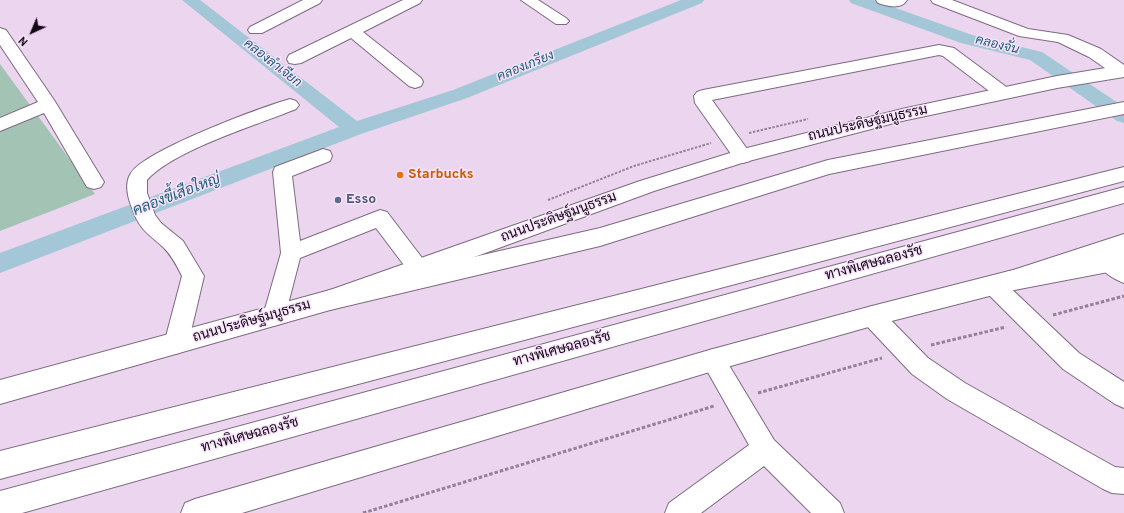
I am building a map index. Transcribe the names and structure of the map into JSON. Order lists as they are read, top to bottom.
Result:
{
  "streets": {
    "main road": ["ถนนประดิษฐ์มนูธรรม", "ทางพิเศษฉลองรัช"]
  },
  "water": [
    "คลองจั่น",
    "คลองลำเจียก",
    "คลองเกรียง",
    "คลองขี้เสือใหญ่"
  ],
  "places": ["Starbucks", "Esso"],
  "north": "bottom left"
}
